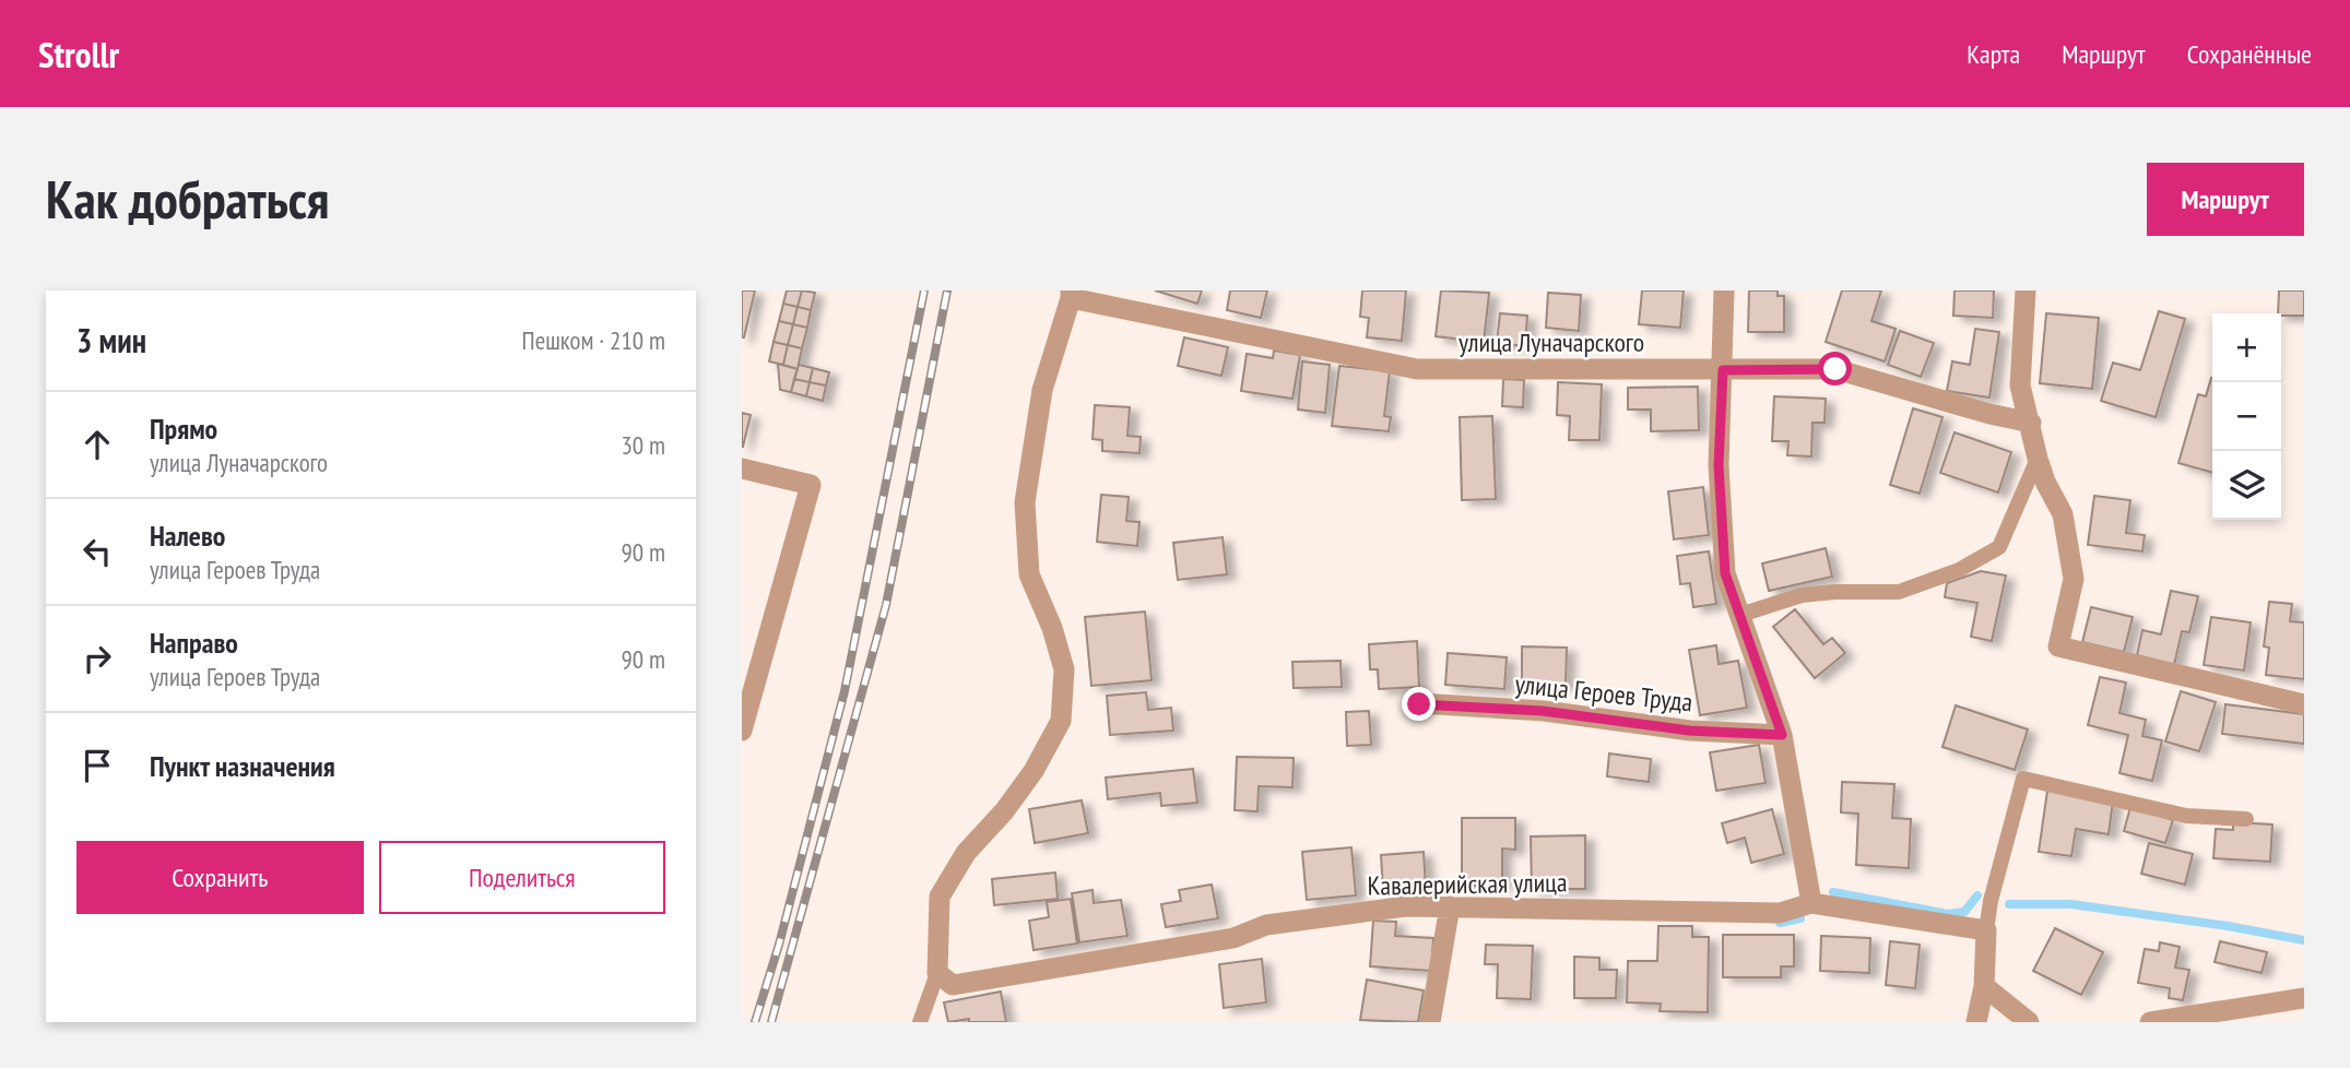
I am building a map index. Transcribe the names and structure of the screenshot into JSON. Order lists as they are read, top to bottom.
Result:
{
  "streets": {
    "street": ["улица Луначарского", "улица Героев Труда", "Кавалерийская улица"]
  },
  "crossings": [
    ["улица Луначарского", "Кавалерийская улица"]
  ],
  "page": {
    "header": "Strollr",
    "nav": ["Карта", "Маршрут", "Сохранённые"],
    "buttons": [
      "Маршрут",
      ["Сохранить", "Поделиться"]
    ],
    "title": "Как добраться",
    "heading": ["3 мин", "Пешком · 210 m"],
    "map_buttons": ["+", "−"],
    "list": [
      ["Прямо", "улица Луначарского", "30 m"],
      ["Налево", "улица Героев Труда", "90 m"],
      ["Направо", "улица Героев Труда", "90 m"],
      "Пункт назначения"
    ]
  }
}
